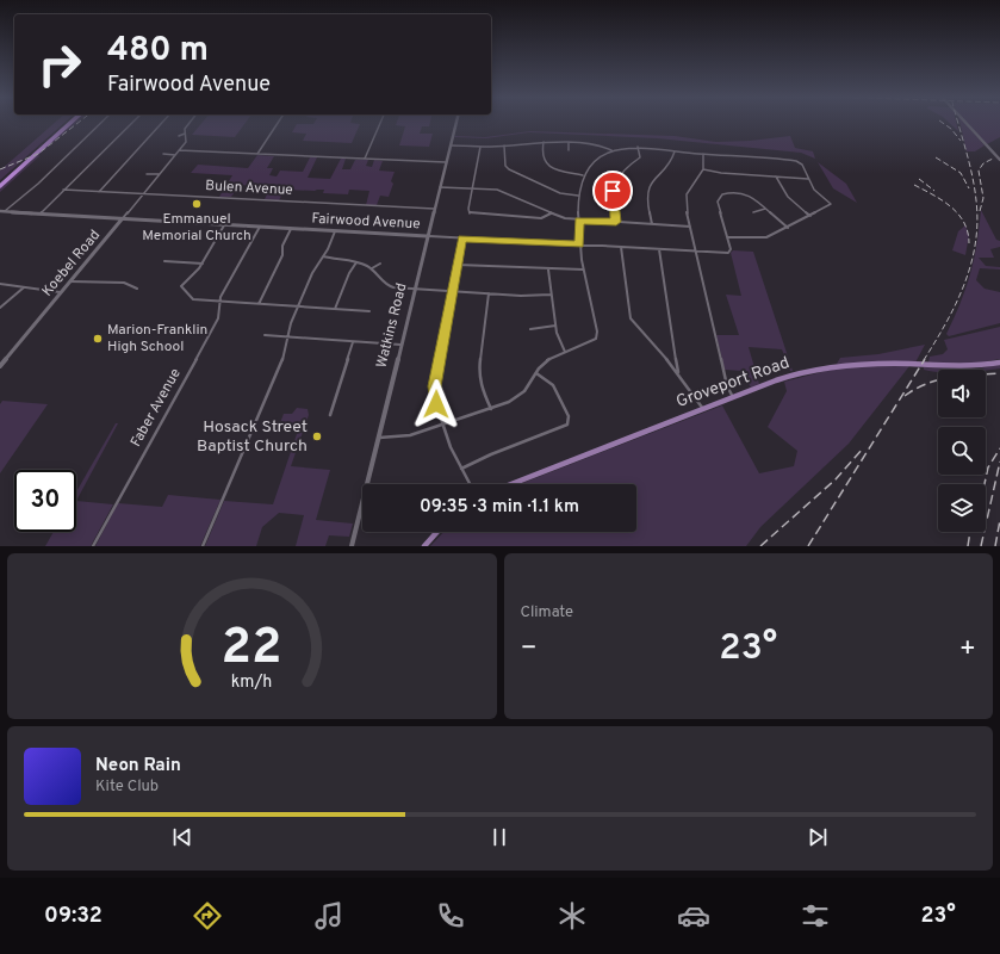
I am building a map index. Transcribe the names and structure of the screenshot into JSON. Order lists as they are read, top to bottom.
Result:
{
  "streets": {
    "main road": ["Groveport Road"],
    "street": [
      "Bulen Avenue",
      "Fairwood Avenue",
      "Koebel Road",
      "Watkins Road",
      "Faber Avenue"
    ]
  },
  "crossings": [
    ["Bulen Avenue", "Koebel Road"],
    ["Bulen Avenue", "Watkins Road"],
    ["Fairwood Avenue", "Koebel Road"],
    ["Fairwood Avenue", "Watkins Road"],
    ["Fairwood Avenue", "Faber Avenue"]
  ],
  "places": ["Emmanuel Memorial Church", "Marion-Franklin High School", "Hosack Street Baptist Church"],
  "page": {
    "turn": ["480 m", "Fairwood Avenue"],
    "limit": "30",
    "trip": "09:35 · 3 min · 1.1 km",
    "tile": "Climate",
    "heat": ["−", "23°", "+"],
    "song": ["Neon Rain", "Kite Club"],
    "tabs": ["09:32", "23°"],
    "gauge": ["22", "km/h"]
  }
}
